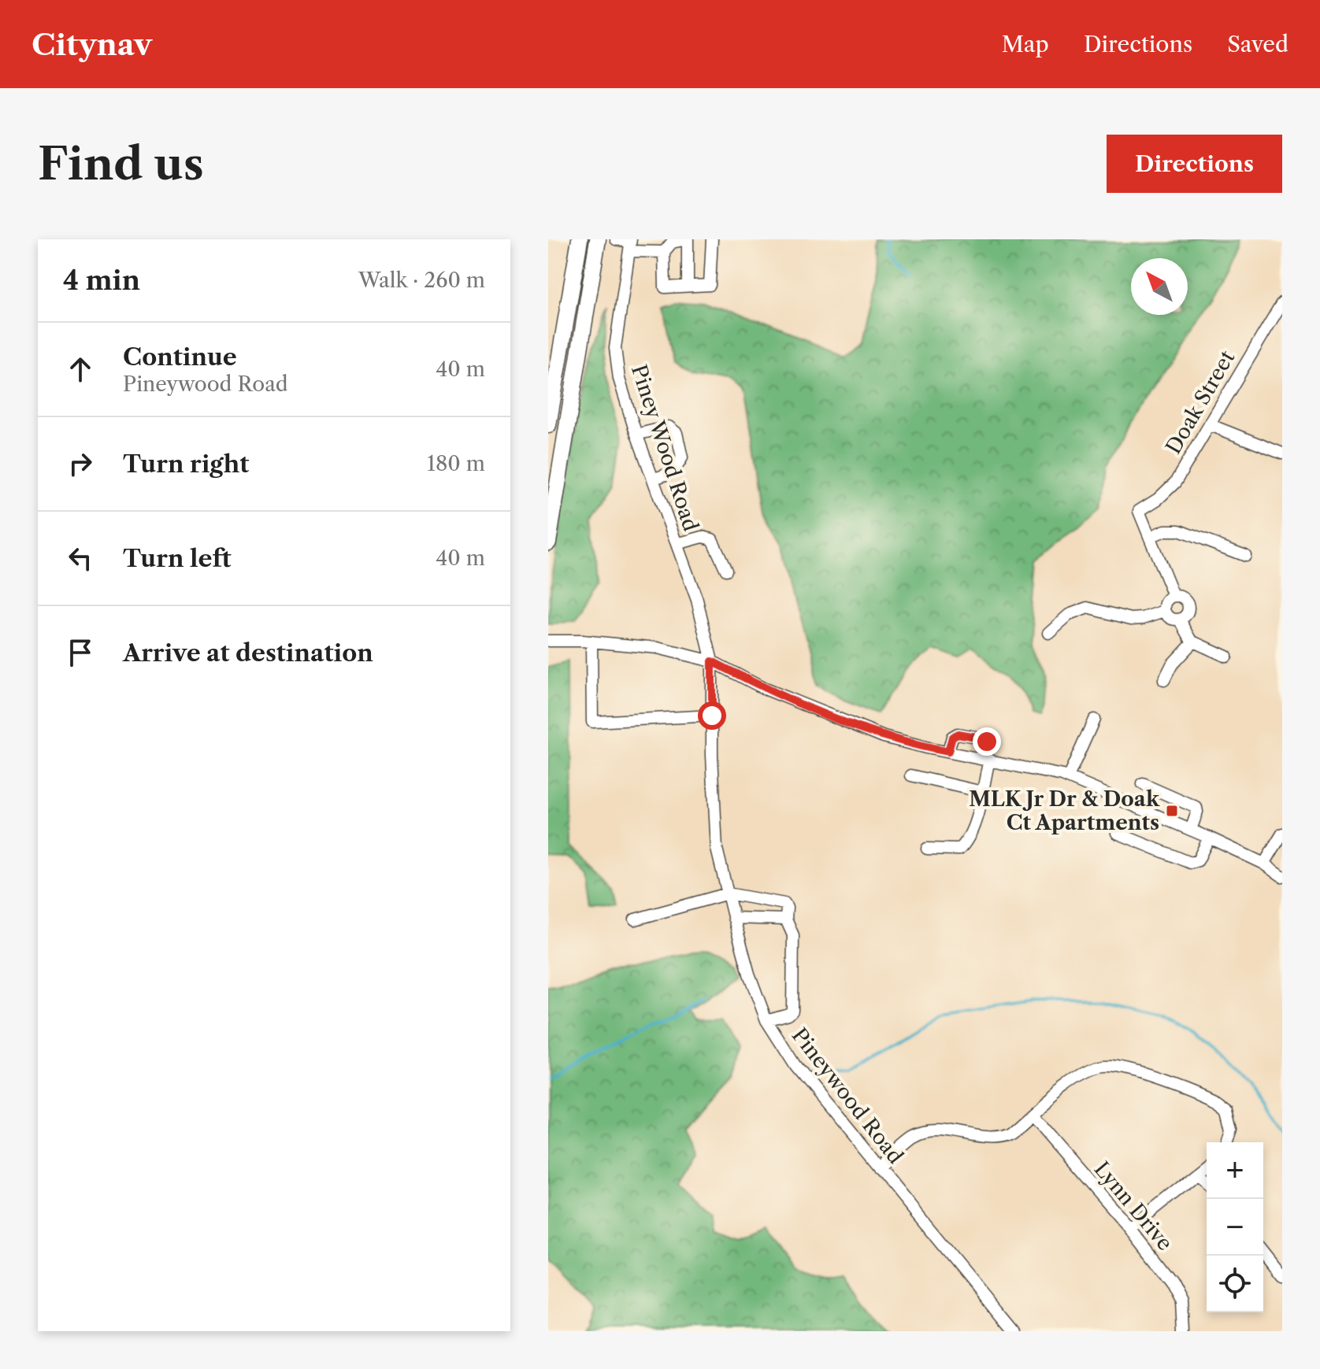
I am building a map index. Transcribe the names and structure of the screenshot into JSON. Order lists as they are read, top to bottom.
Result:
{
  "streets": {
    "street": [
      "Doak Street",
      "Piney Wood Road",
      "Pineywood Road",
      "Lynn Drive"
    ]
  },
  "crossings": [
    ["Piney Wood Road", "Pineywood Road"]
  ],
  "places": {
    "transit": ["MLK Jr Dr & Doak Ct Apartments"]
  },
  "north": "top left",
  "page": {
    "header": "Citynav",
    "nav": ["Map", "Directions", "Saved"],
    "buttons": "Directions",
    "title": "Find us",
    "heading": ["4 min", "Walk · 260 m"],
    "list": [
      ["Continue", "Pineywood Road", "40 m"],
      ["Turn right", "180 m"],
      ["Turn left", "40 m"],
      "Arrive at destination"
    ],
    "map_buttons": ["+", "−"]
  }
}
